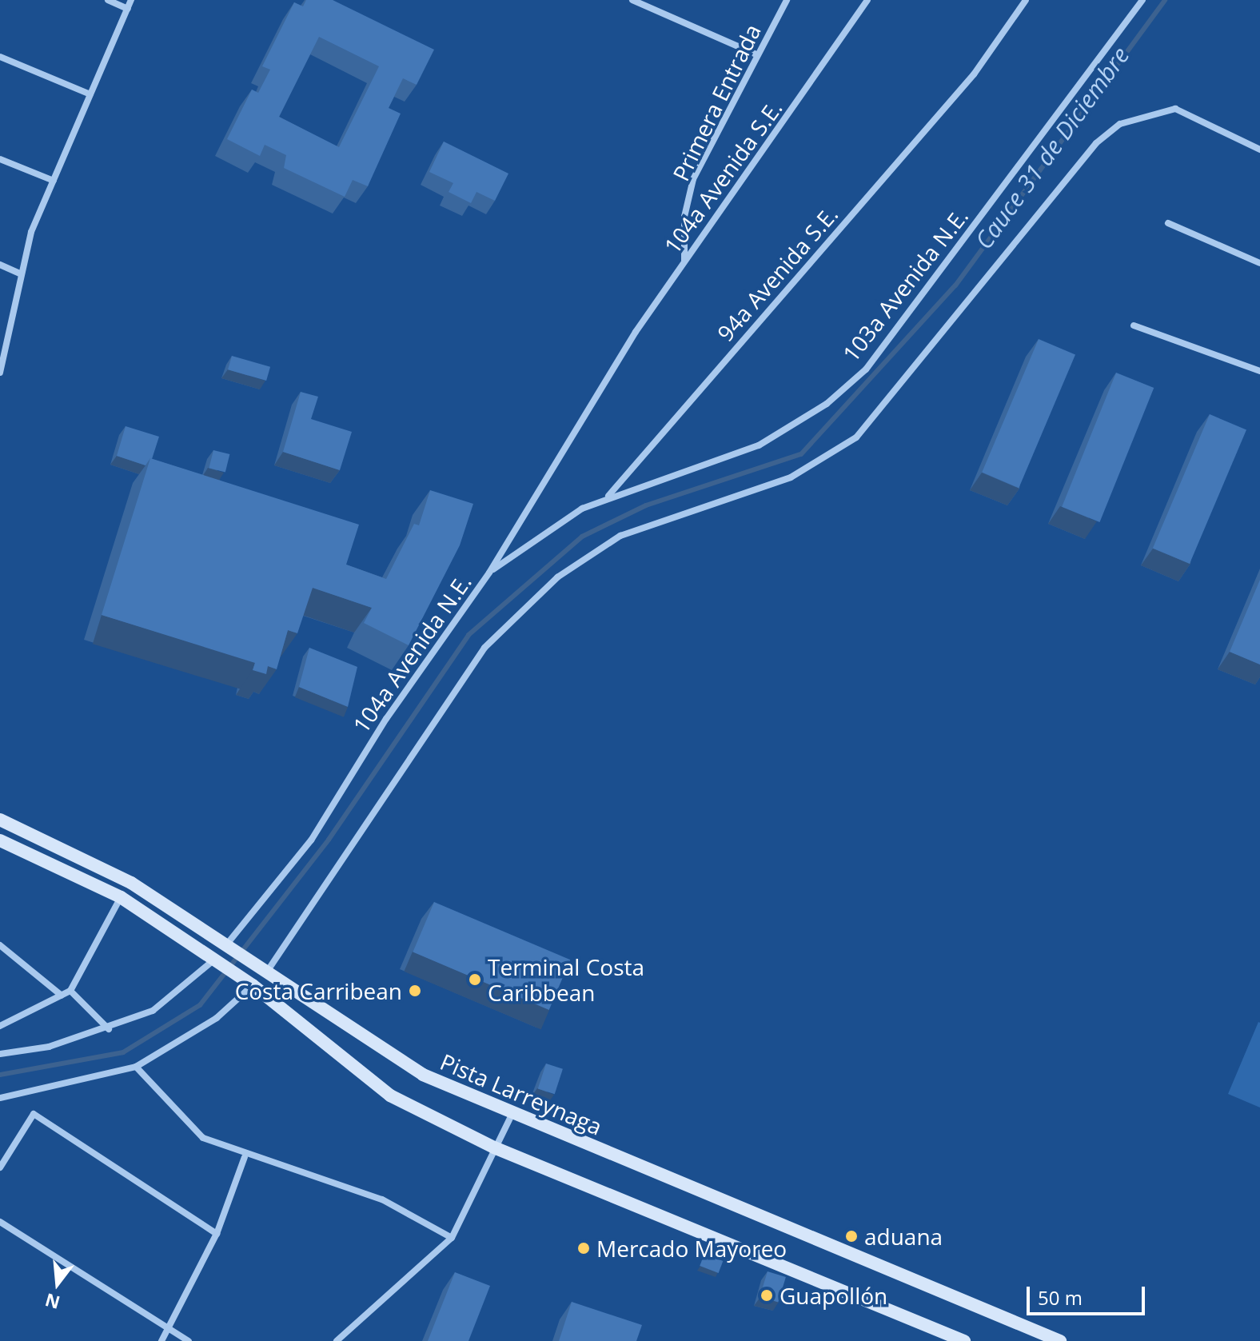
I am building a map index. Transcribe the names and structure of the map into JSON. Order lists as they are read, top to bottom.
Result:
{
  "streets": {
    "main road": ["Pista Larreynaga"],
    "street": [
      "Primera Entrada",
      "104a Avenida S.E.",
      "94a Avenida S.E.",
      "103a Avenida N.E.",
      "104a Avenida N.E."
    ]
  },
  "crossings": [
    ["Primera Entrada", "104a Avenida S.E."],
    ["104a Avenida S.E.", "104a Avenida N.E."],
    ["94a Avenida S.E.", "103a Avenida N.E."],
    ["103a Avenida N.E.", "104a Avenida N.E."],
    ["104a Avenida N.E.", "Pista Larreynaga"]
  ],
  "water": ["Cauce 31 de Diciembre"],
  "places": [
    "Terminal Costa Caribbean",
    "Costa Carribean",
    "aduana",
    "Mercado Mayoreo",
    "Guapollón"
  ],
  "scale_bar": "50 m",
  "north": "bottom"
}
